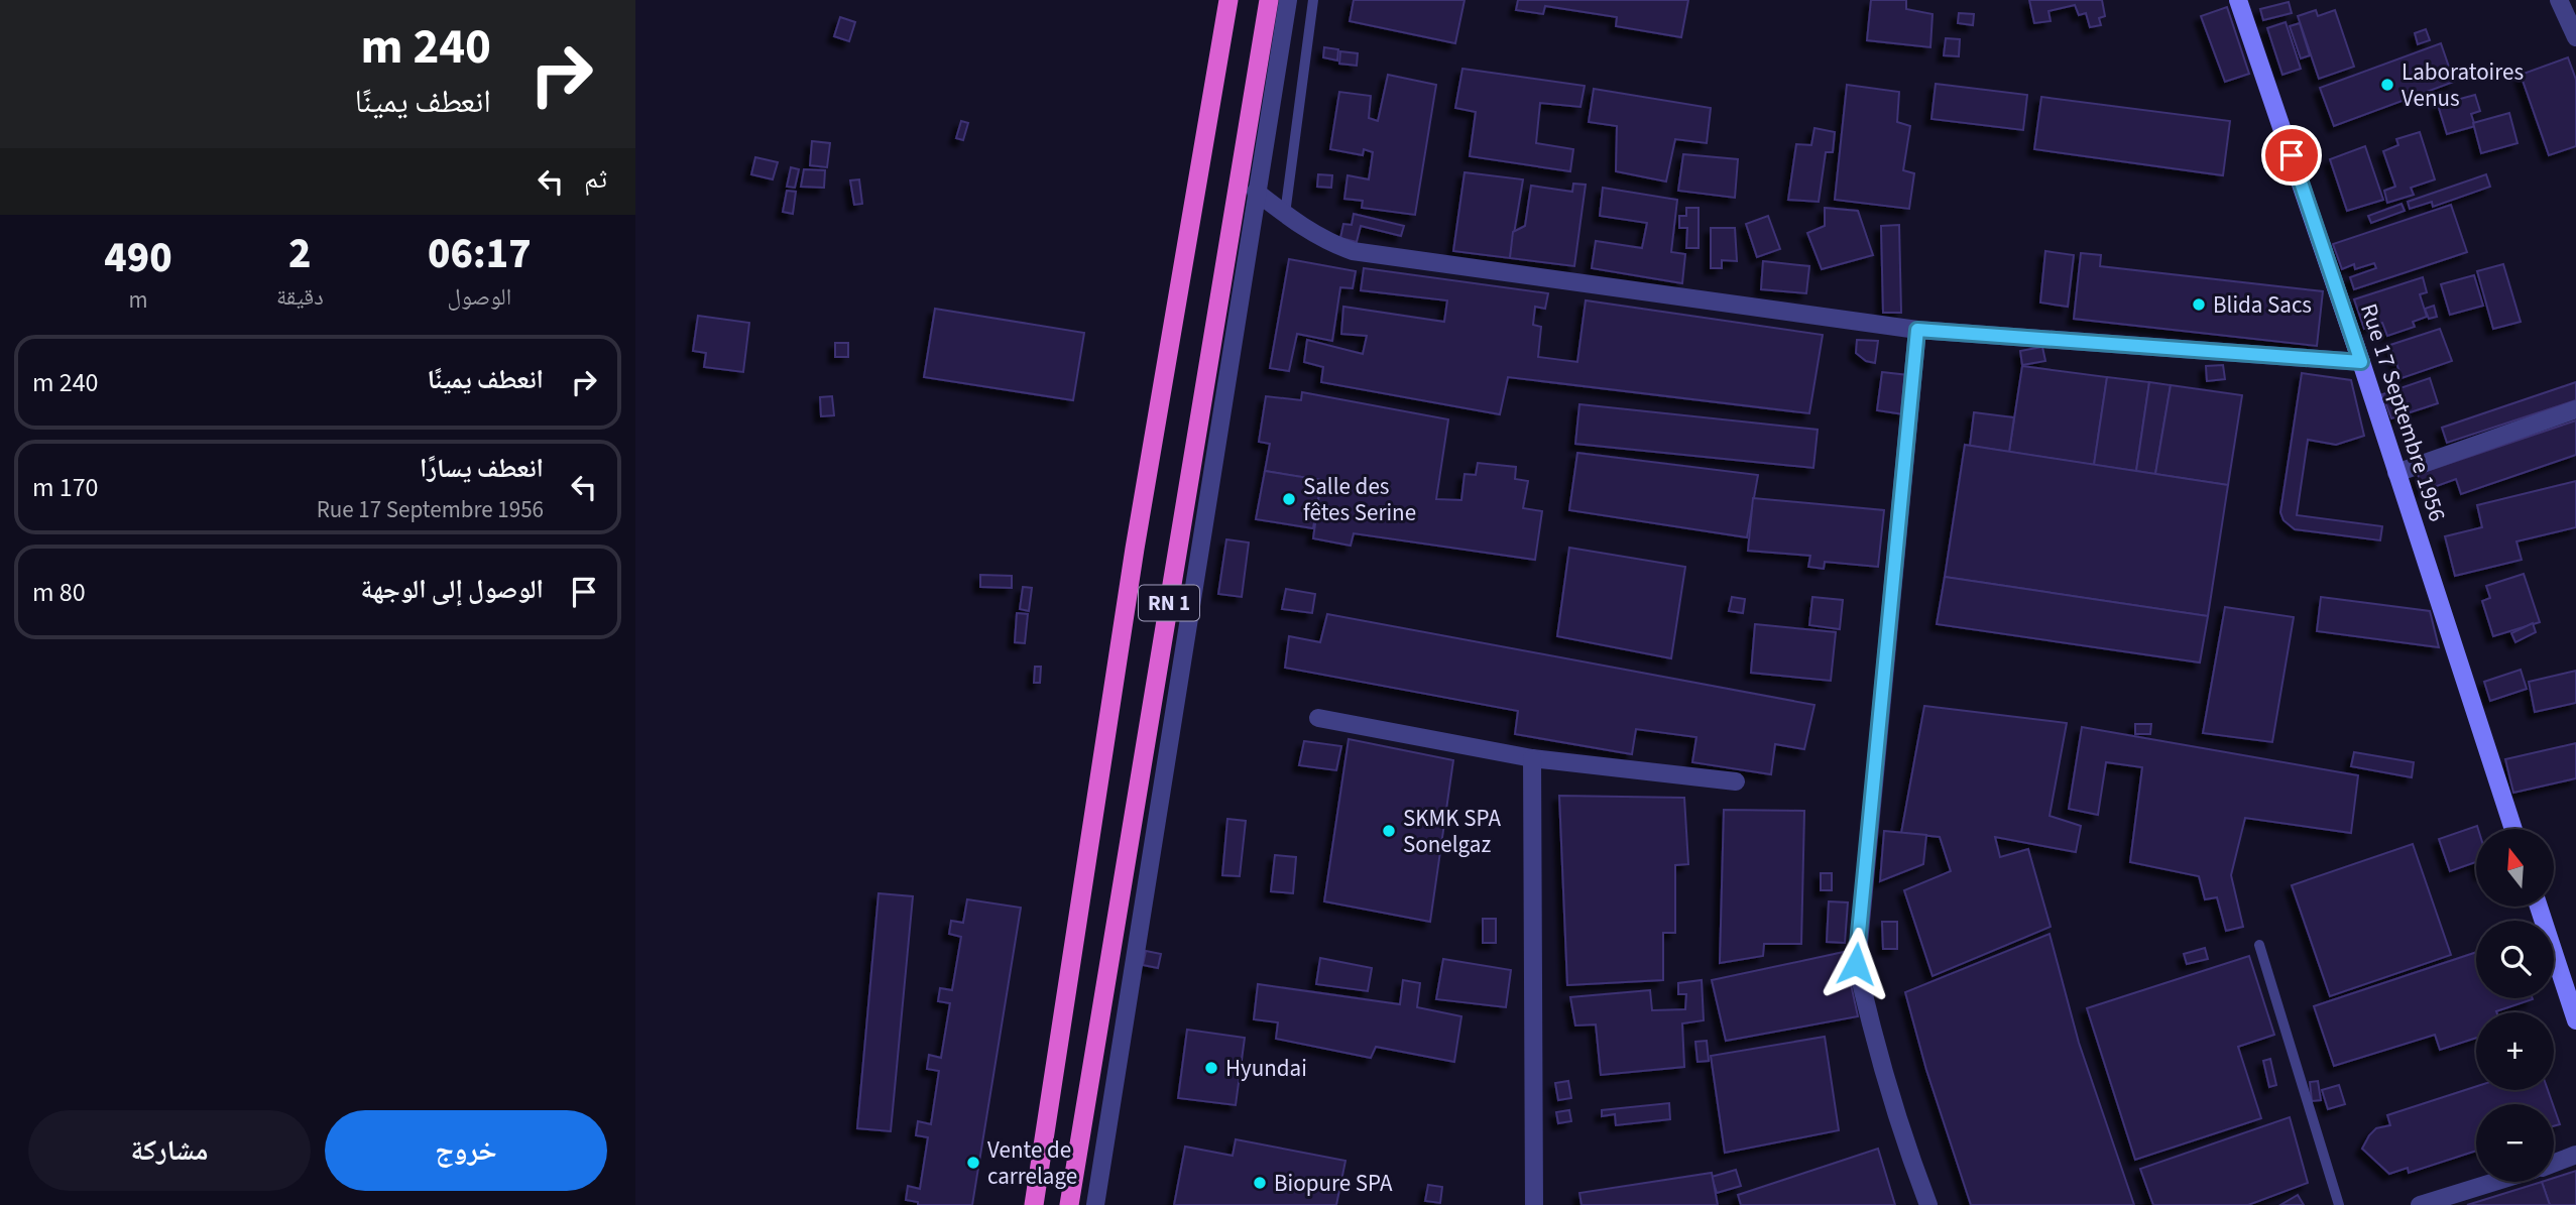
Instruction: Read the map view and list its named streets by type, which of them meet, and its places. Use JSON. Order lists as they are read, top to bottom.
{
  "streets": {
    "highway": ["RN 1"],
    "main road": ["Rue 17 Septembre 1956"]
  },
  "places": [
    "Laboratoires Venus",
    "Blida Sacs",
    "Salle des fêtes Serine",
    "SKMK SPA Sonelgaz",
    "Hyundai",
    "Vente de carrelage",
    "Biopure SPA"
  ],
  "north": "top",
  "page": {
    "turn": ["240 m", "انعطف يمينًا"],
    "then": "ثم",
    "eta": [
      "06:17",
      "الوصول",
      "2",
      "دقيقة",
      "490",
      "m"
    ],
    "list": [
      {
        "name": "انعطف يمينًا",
        "value": "240 m"
      },
      {
        "name": "انعطف يسارًا",
        "note": "Rue 17 Septembre 1956",
        "value": "170 m"
      },
      {
        "name": "الوصول إلى الوجهة",
        "value": "80 m"
      }
    ],
    "map_buttons": ["+", "−"],
    "buttons": ["خروج", "مشاركة"]
  }
}
